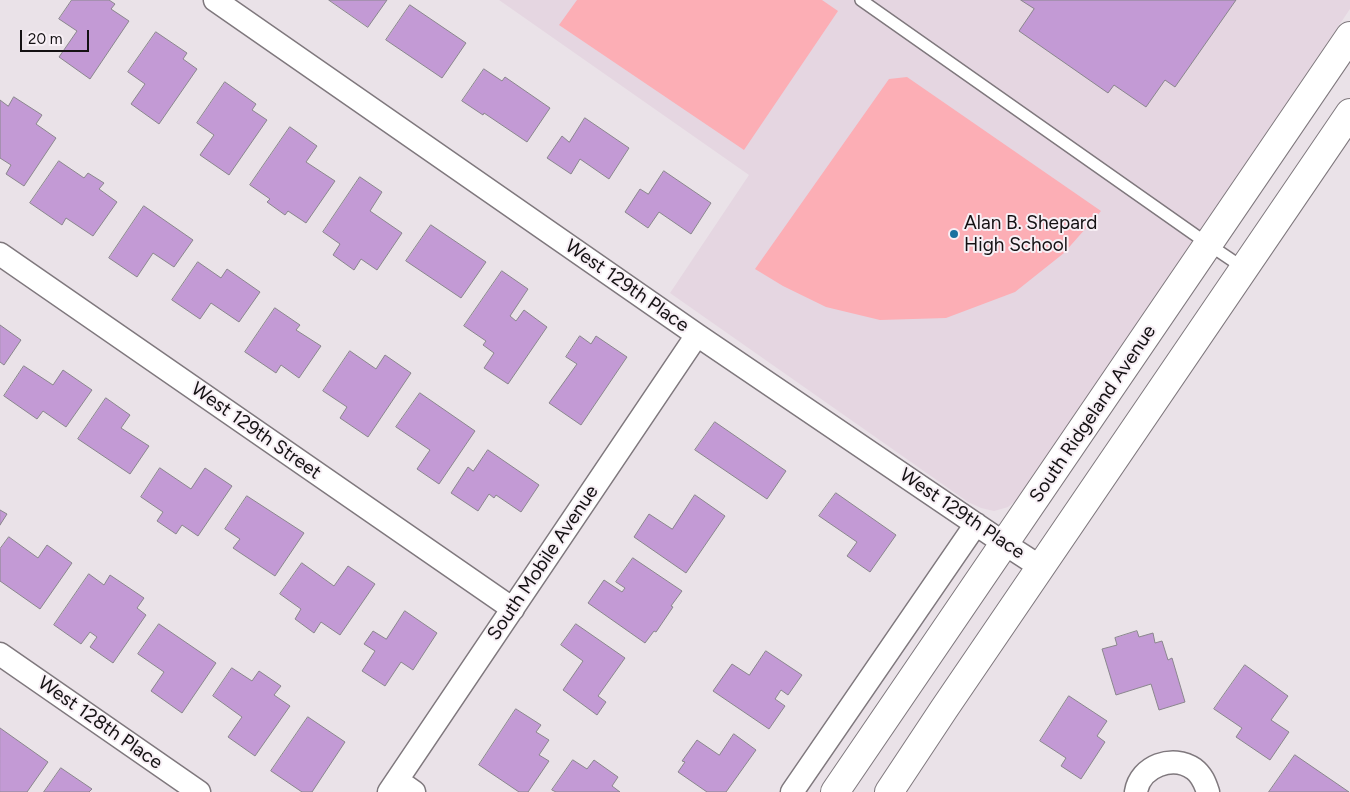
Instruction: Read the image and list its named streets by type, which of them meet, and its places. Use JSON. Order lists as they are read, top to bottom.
{
  "streets": {
    "main road": ["South Ridgeland Avenue"],
    "street": [
      "West 129th Place",
      "West 129th Street",
      "South Mobile Avenue",
      "West 128th Place"
    ]
  },
  "crossings": [
    ["West 129th Place", "South Ridgeland Avenue"],
    ["West 129th Place", "South Mobile Avenue"],
    ["West 129th Street", "South Mobile Avenue"]
  ],
  "places": ["Alan B. Shepard High School"],
  "scale_bar": "20 m"
}
